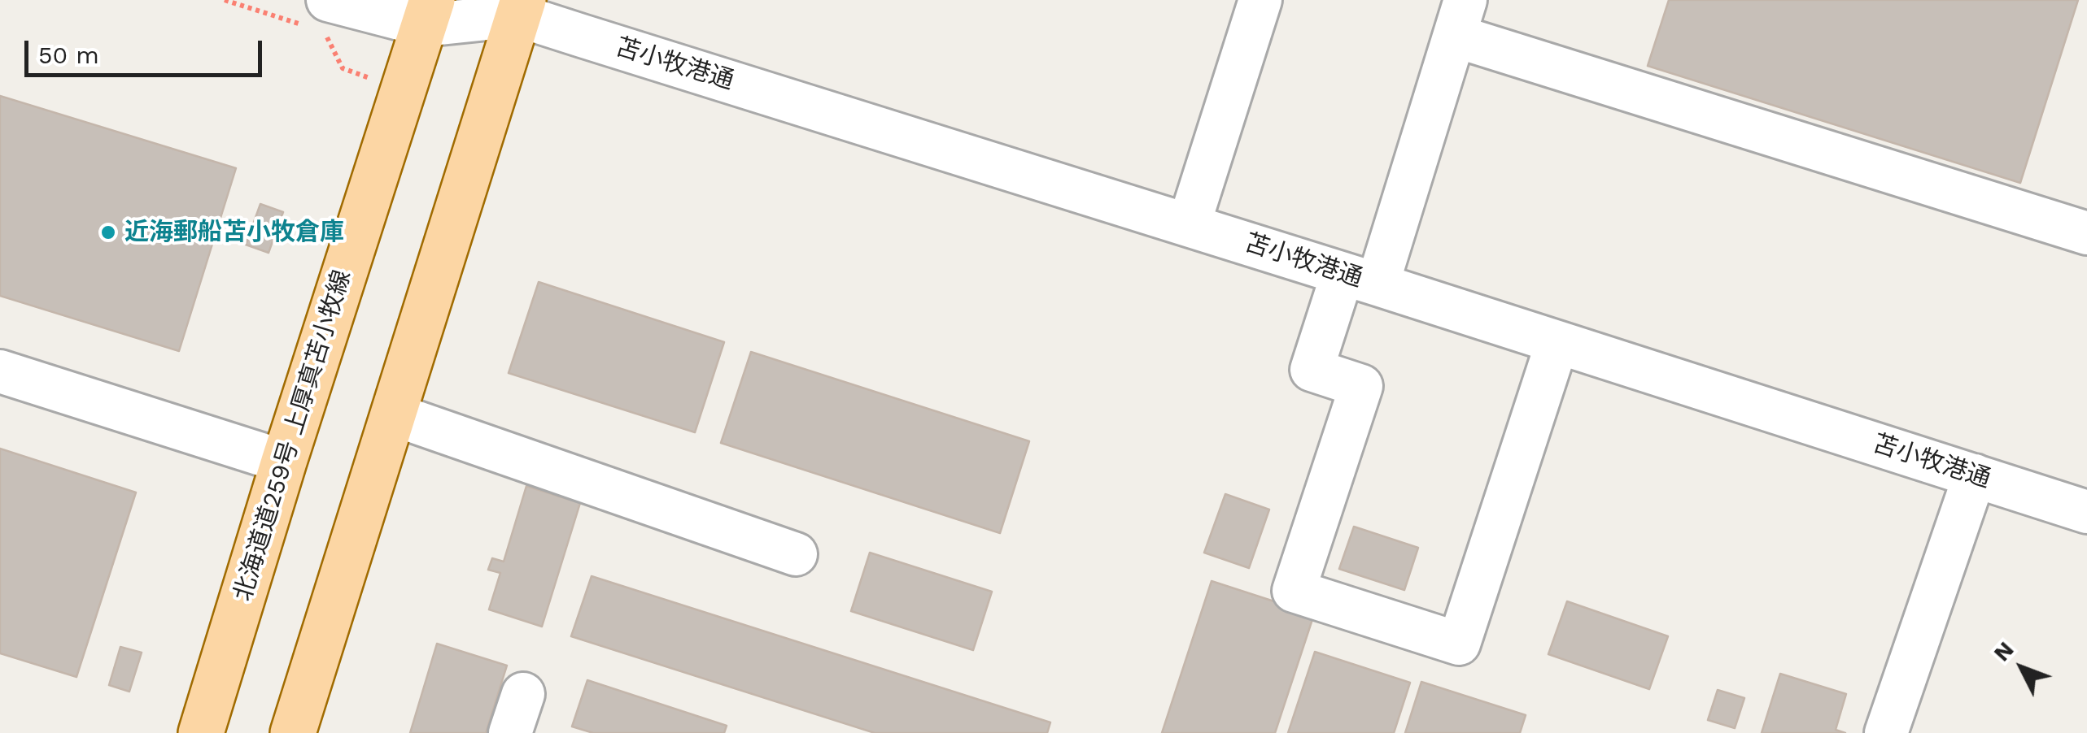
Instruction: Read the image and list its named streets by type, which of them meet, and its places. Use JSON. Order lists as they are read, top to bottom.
{
  "streets": {
    "main road": ["北海道道259号 上厚真苫小牧線"],
    "street": ["苫小牧港通"]
  },
  "crossings": [
    ["苫小牧港通", "北海道道259号 上厚真苫小牧線"]
  ],
  "places": ["近海郵船苫小牧倉庫"],
  "scale_bar": "50 m",
  "north": "top left"
}
